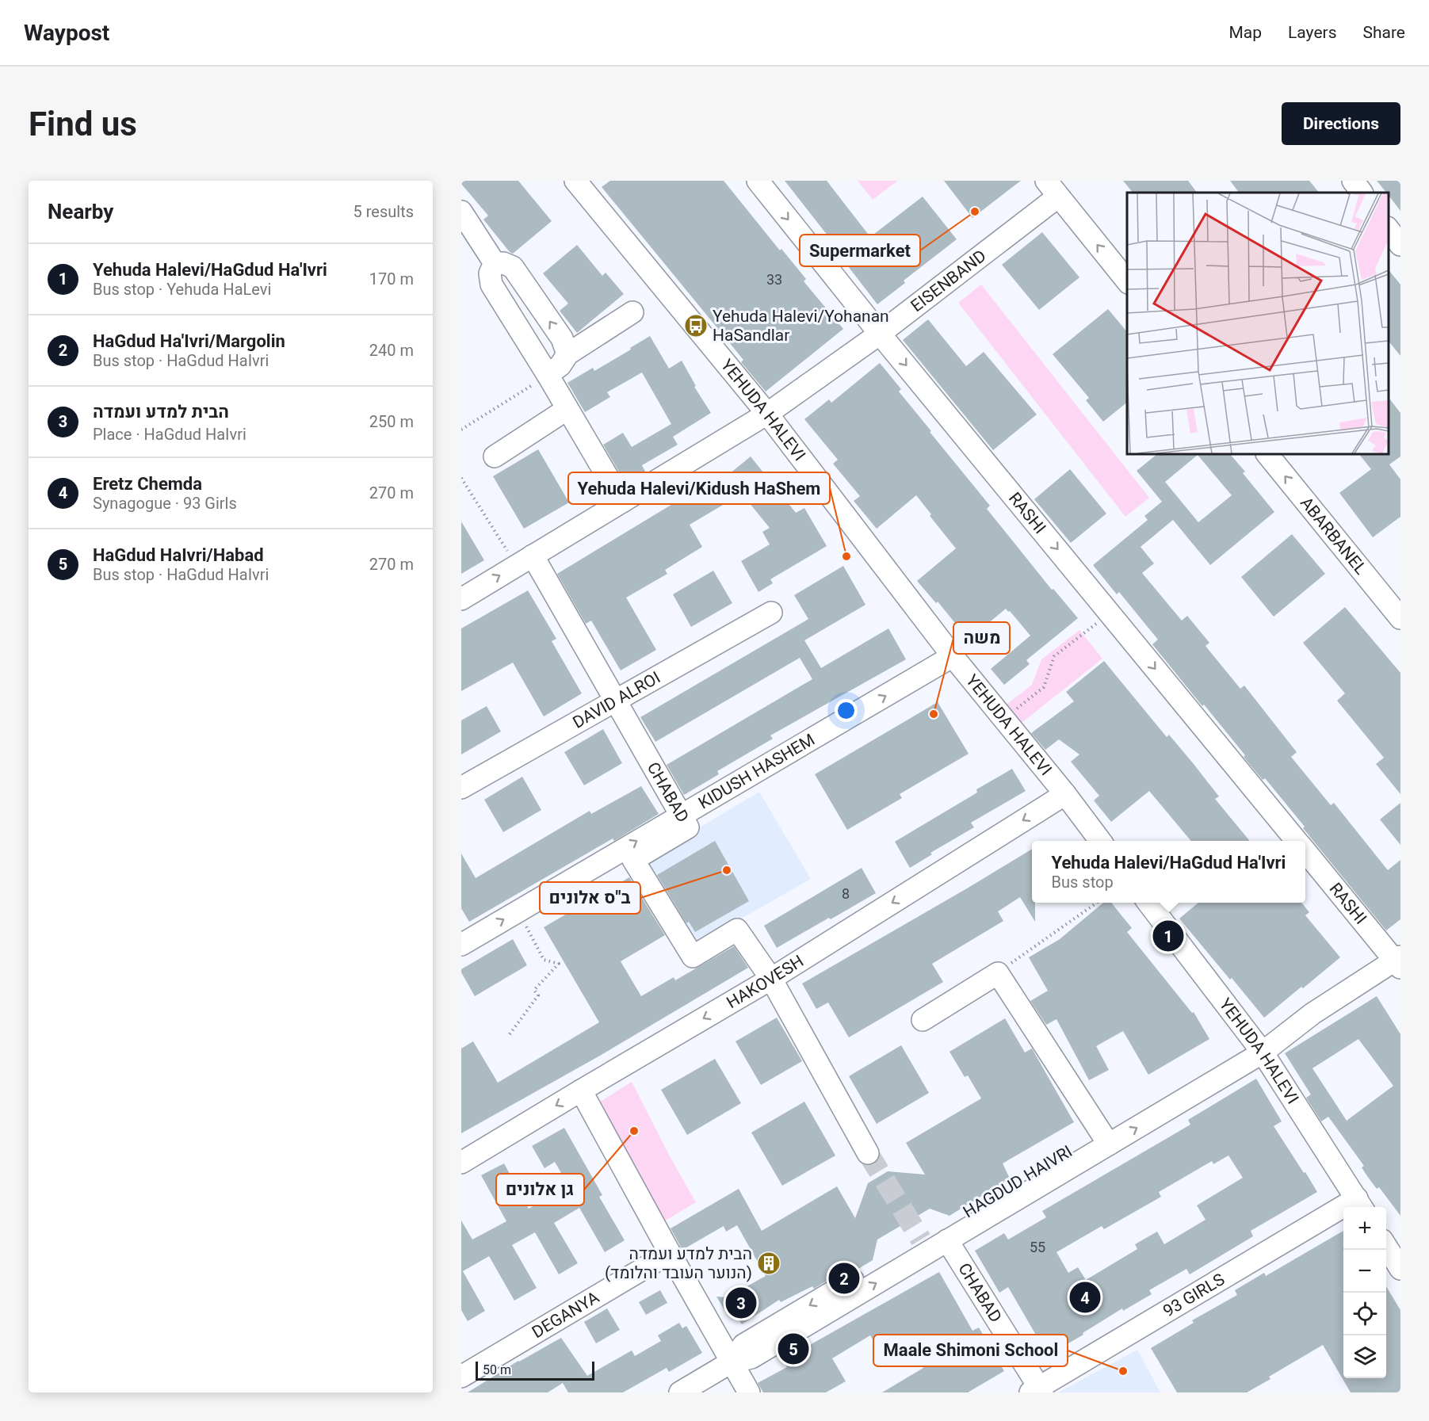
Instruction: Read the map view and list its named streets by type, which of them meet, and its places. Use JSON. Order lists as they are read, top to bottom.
{
  "streets": {
    "street": [
      "EISENBAND",
      "YEHUDA HALEVI",
      "RASHI",
      "ABARBANEL",
      "DAVID ALROI",
      "KIDUSH HASHEM",
      "CHABAD",
      "HAKOVESH",
      "HAGDUD HAIVRI",
      "93 GIRLS",
      "DEGANYA"
    ]
  },
  "crossings": [
    ["EISENBAND", "YEHUDA HALEVI"],
    ["EISENBAND", "RASHI"],
    ["EISENBAND", "CHABAD"],
    ["YEHUDA HALEVI", "KIDUSH HASHEM"],
    ["YEHUDA HALEVI", "HAKOVESH"],
    ["YEHUDA HALEVI", "HAGDUD HAIVRI"],
    ["YEHUDA HALEVI", "93 GIRLS"],
    ["RASHI", "HAGDUD HAIVRI"],
    ["DAVID ALROI", "CHABAD"],
    ["KIDUSH HASHEM", "CHABAD"],
    ["CHABAD", "HAKOVESH"],
    ["CHABAD", "HAGDUD HAIVRI"],
    ["CHABAD", "93 GIRLS"]
  ],
  "one_way": [
    "RASHI",
    "ABARBANEL",
    "KIDUSH HASHEM",
    "HAKOVESH"
  ],
  "places": {
    "other": [
      "Supermarket",
      "Yehuda Halevi/Kidush HaShem",
      "משה",
      "ב\"ס אלונים",
      "גן אלונים",
      "Maale Shimoni School"
    ],
    "bus stop": ["Yehuda Halevi/Yohanan HaSandlar"],
    "building": ["הבית למדע ועמדה (הנוער העובד והלומד)"]
  },
  "house_numbers": ["33", "8", "55"],
  "scale_bar": "50 m",
  "page": {
    "header": "Waypost",
    "nav": ["Map", "Layers", "Share"],
    "buttons": "Directions",
    "title": "Find us",
    "heading": ["Nearby", "5 results"],
    "list": [
      {
        "mark": "1",
        "name": "Yehuda Halevi/HaGdud Ha'Ivri",
        "note": "Bus stop · Yehuda HaLevi",
        "value": "170 m"
      },
      {
        "mark": "2",
        "name": "HaGdud Ha'Ivri/Margolin",
        "note": "Bus stop · HaGdud HaIvri",
        "value": "240 m"
      },
      {
        "mark": "3",
        "name": "הבית למדע ועמדה",
        "note": "Place · HaGdud HaIvri",
        "value": "250 m"
      },
      {
        "mark": "4",
        "name": "Eretz Chemda",
        "note": "Synagogue · 93 Girls",
        "value": "270 m"
      },
      {
        "mark": "5",
        "name": "HaGdud HaIvri/Habad",
        "note": "Bus stop · HaGdud HaIvri",
        "value": "270 m"
      }
    ],
    "popup": ["Yehuda Halevi/HaGdud Ha'Ivri", "Bus stop"],
    "pins": [
      "1",
      "2",
      "4",
      "3",
      "5"
    ],
    "map_buttons": ["+", "−"],
    "scale": "50 m"
  }
}
